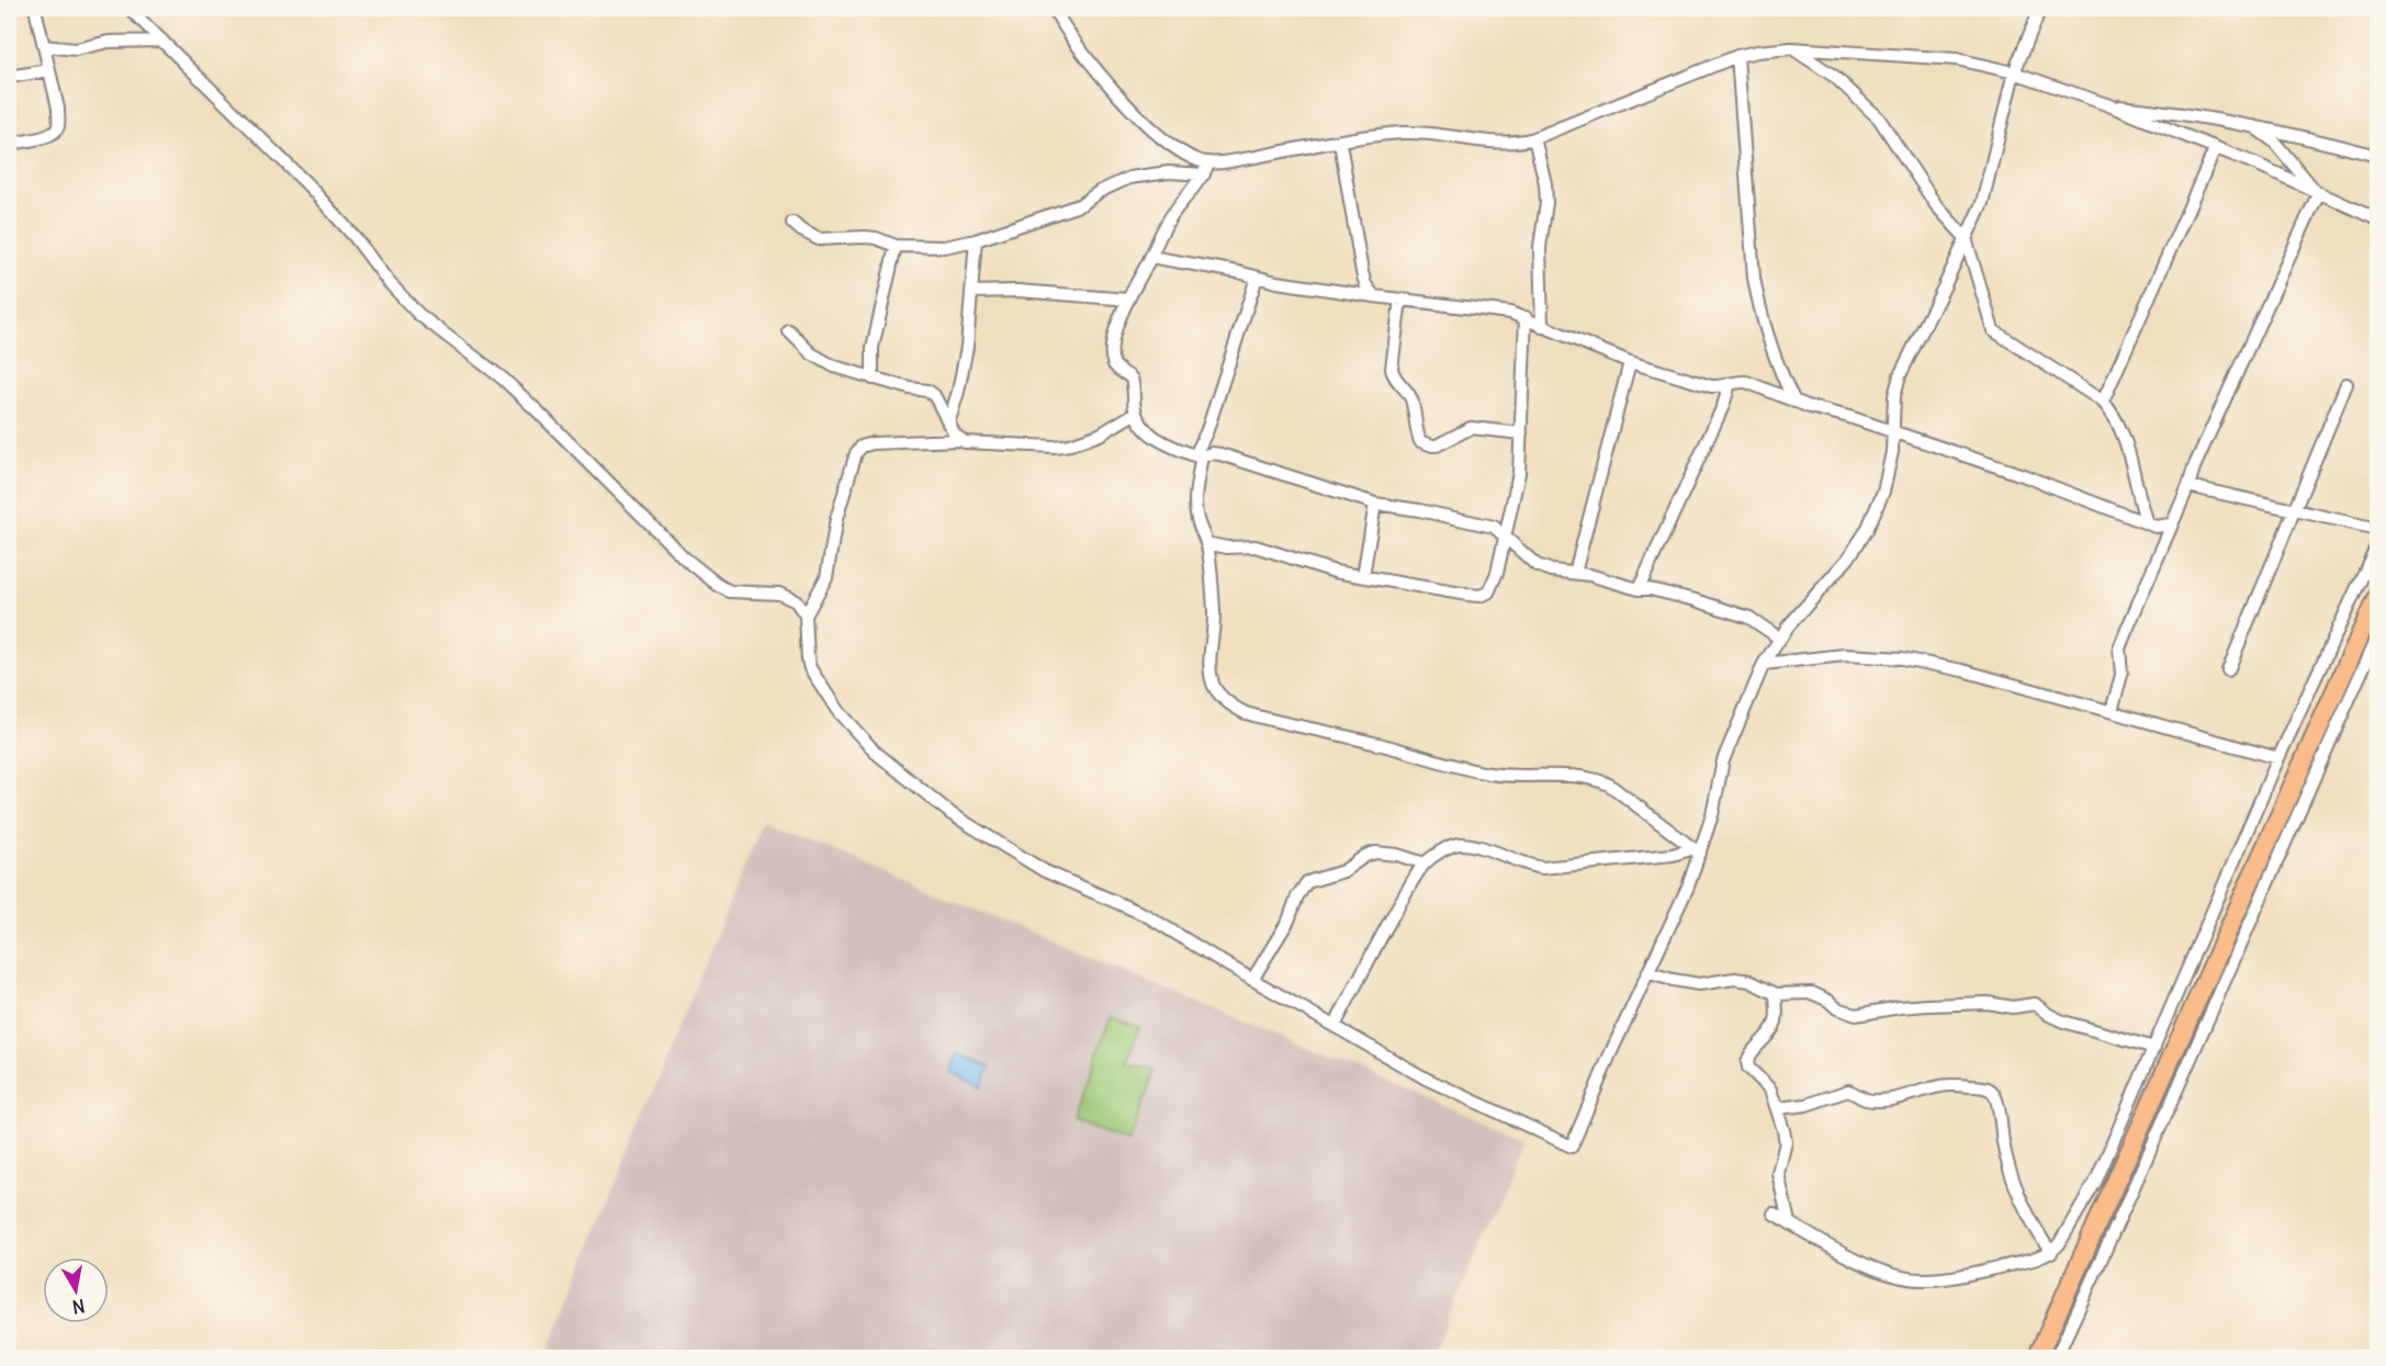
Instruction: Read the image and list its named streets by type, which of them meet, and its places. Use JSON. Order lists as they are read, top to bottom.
{
  "north": "bottom"
}
